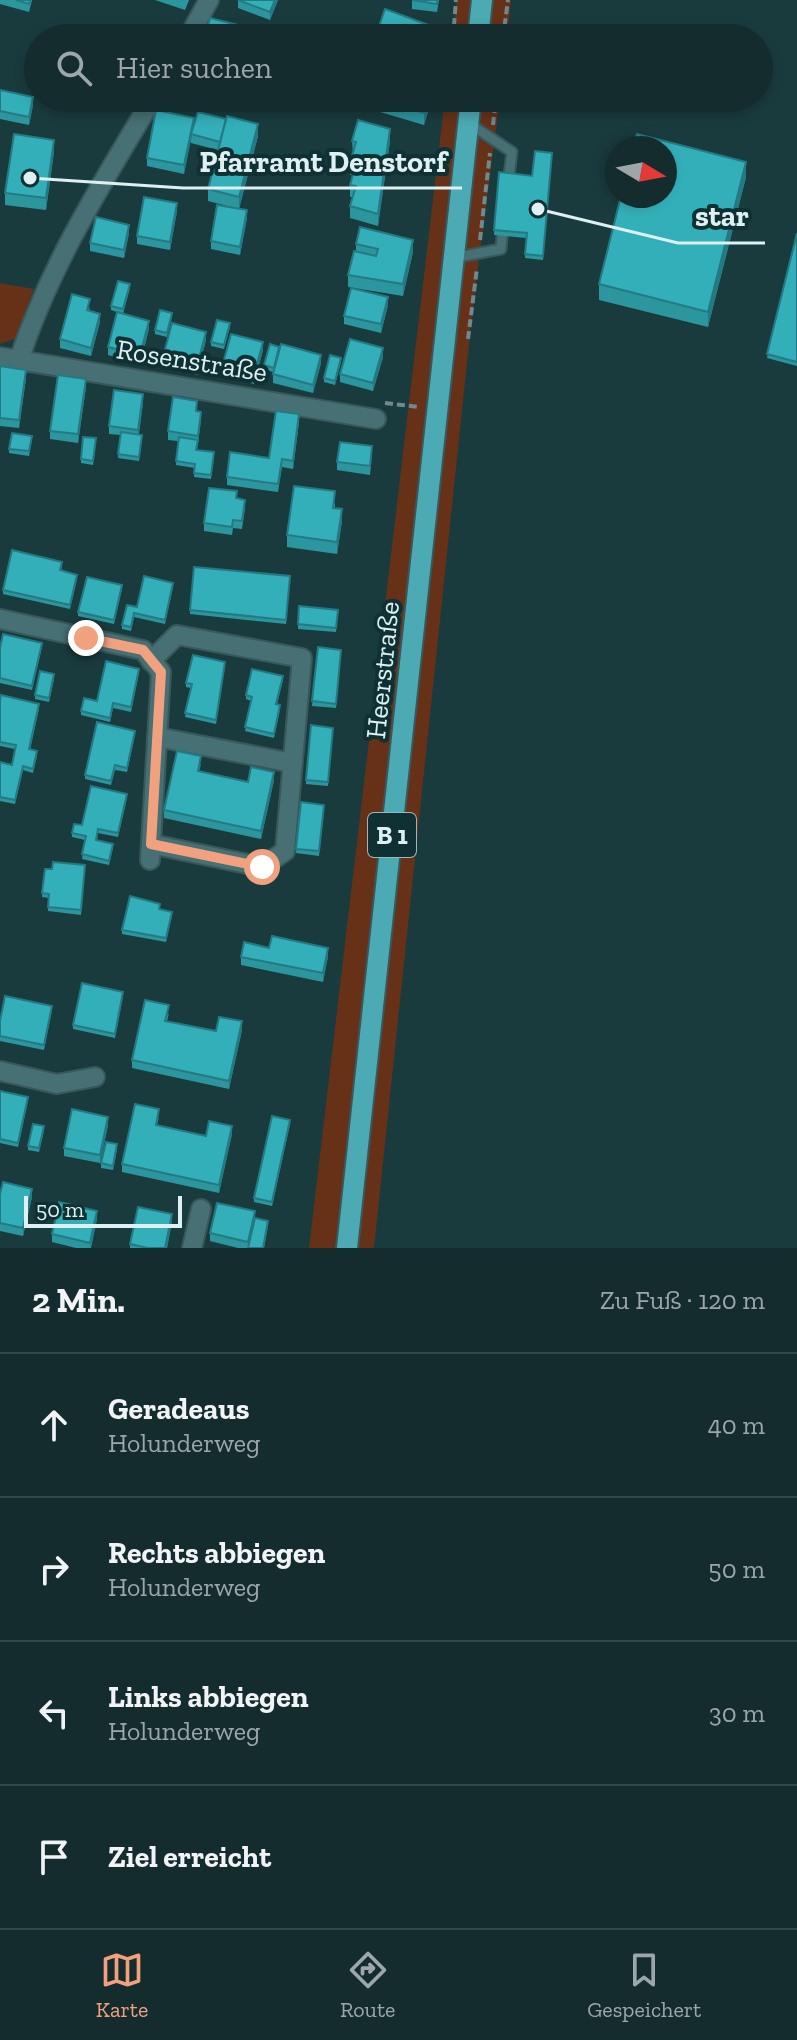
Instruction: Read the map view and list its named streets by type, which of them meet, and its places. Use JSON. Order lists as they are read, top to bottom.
{
  "streets": {
    "main road": ["Heerstraße", "B 1"],
    "street": ["Rosenstraße"]
  },
  "places": ["Pfarramt Denstorf", "star"],
  "scale_bar": "50 m",
  "north": "right",
  "page": {
    "search": "Hier suchen",
    "scale": "50 m",
    "heading": ["2 Min.", "Zu Fuß · 120 m"],
    "list": [
      ["Geradeaus", "Holunderweg", "40 m"],
      ["Rechts abbiegen", "Holunderweg", "50 m"],
      ["Links abbiegen", "Holunderweg", "30 m"],
      "Ziel erreicht"
    ],
    "nav": ["Karte", "Route", "Gespeichert"]
  }
}
